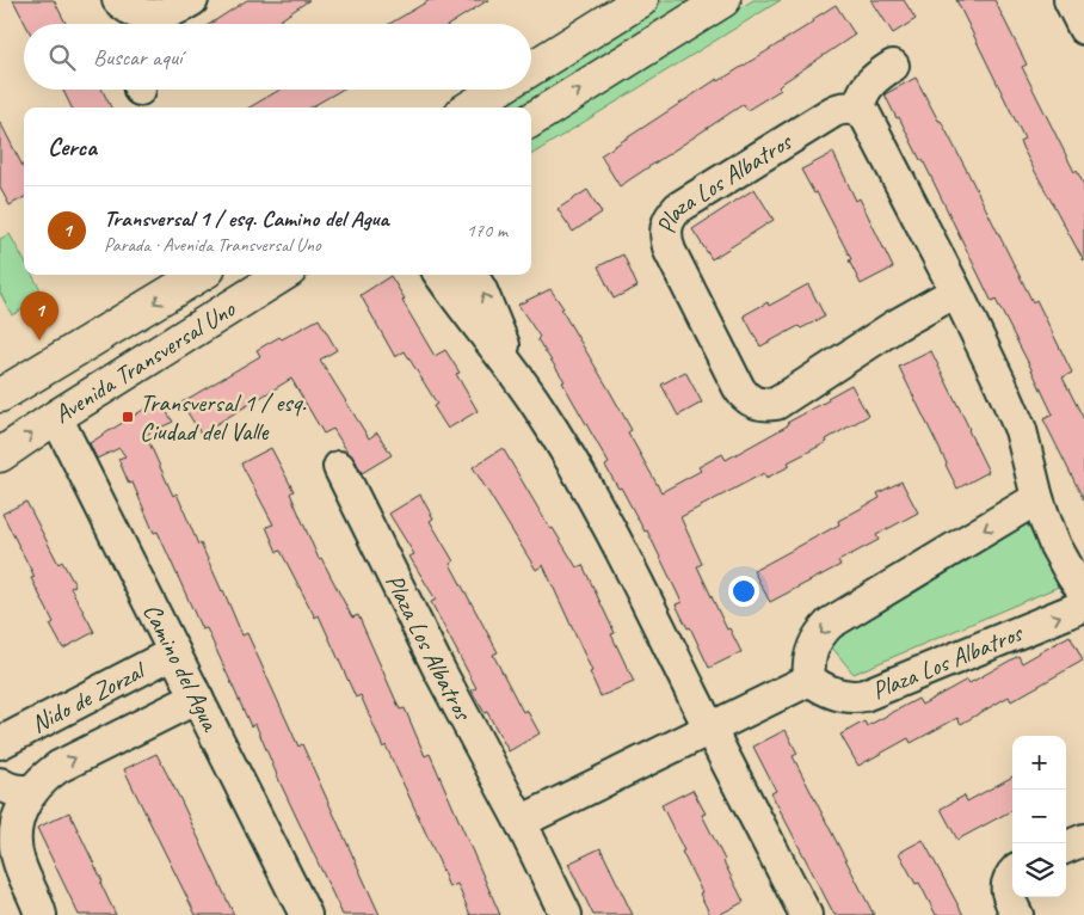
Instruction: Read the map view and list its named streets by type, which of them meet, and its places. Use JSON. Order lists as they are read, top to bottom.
{
  "streets": {
    "street": [
      "Plaza Los Albatros",
      "Avenida Transversal Uno",
      "Camino del Agua",
      "Nido de Zorzal"
    ]
  },
  "crossings": [
    ["Avenida Transversal Uno", "Camino del Agua"],
    ["Camino del Agua", "Nido de Zorzal"]
  ],
  "places": {
    "transit": ["Transversal 1 / esq. Ciudad del Valle"]
  },
  "page": {
    "search": "Buscar aquí",
    "heading": "Cerca",
    "list": [
      {
        "mark": "1",
        "name": "Transversal 1 / esq. Camino del Agua",
        "note": "Parada · Avenida Transversal Uno",
        "value": "170 m"
      }
    ],
    "pins": "1",
    "map_buttons": ["+", "−"]
  }
}
